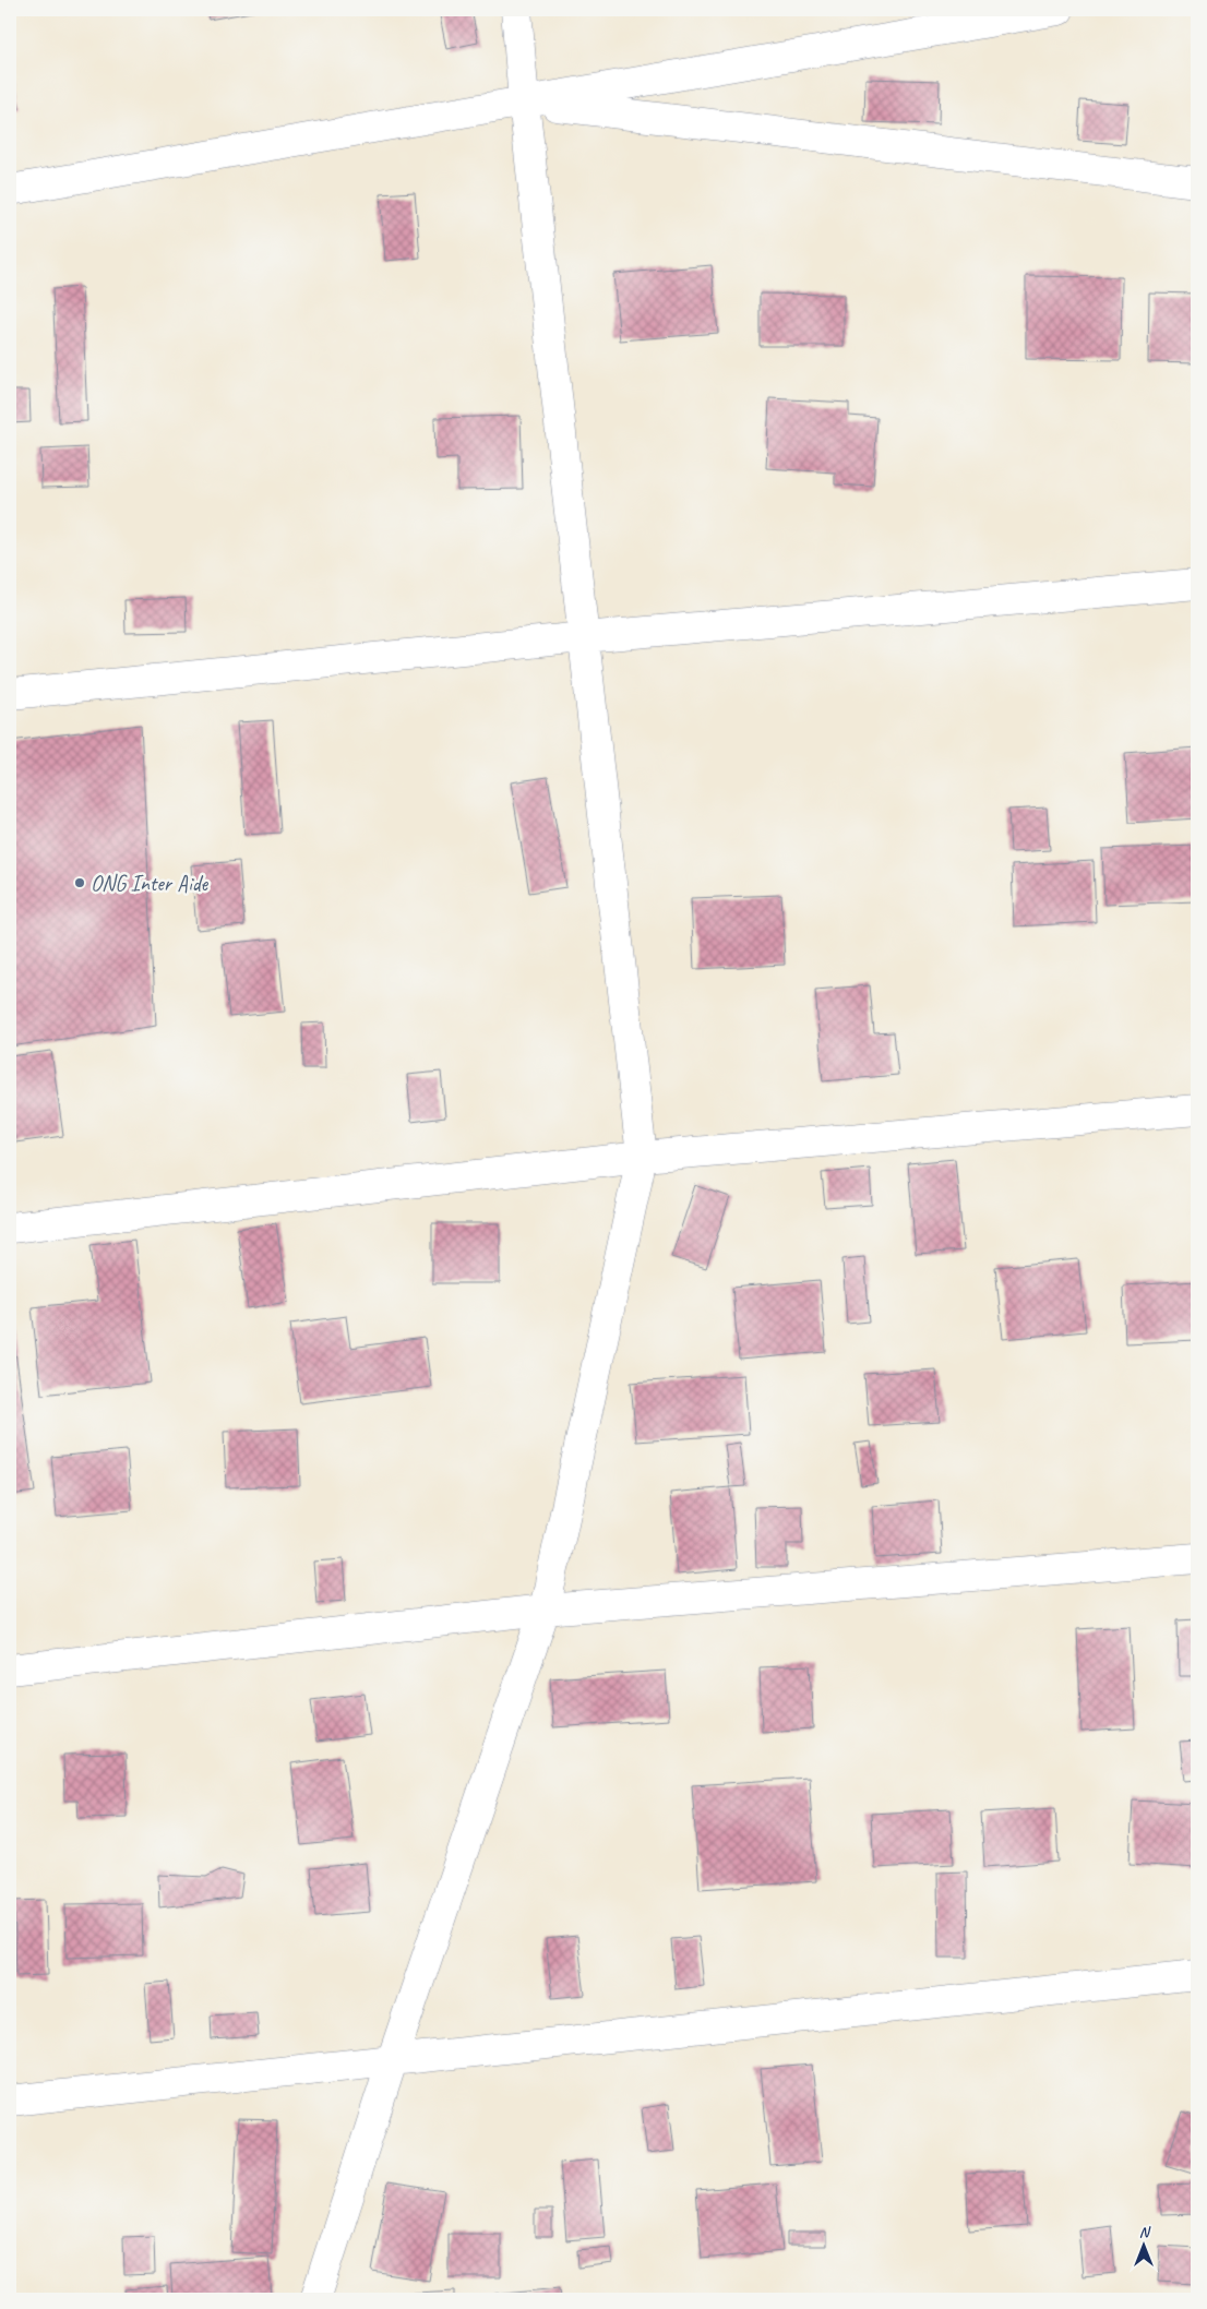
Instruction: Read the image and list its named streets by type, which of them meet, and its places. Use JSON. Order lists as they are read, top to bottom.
{
  "places": ["ONG Inter Aide"],
  "north": "top"
}
